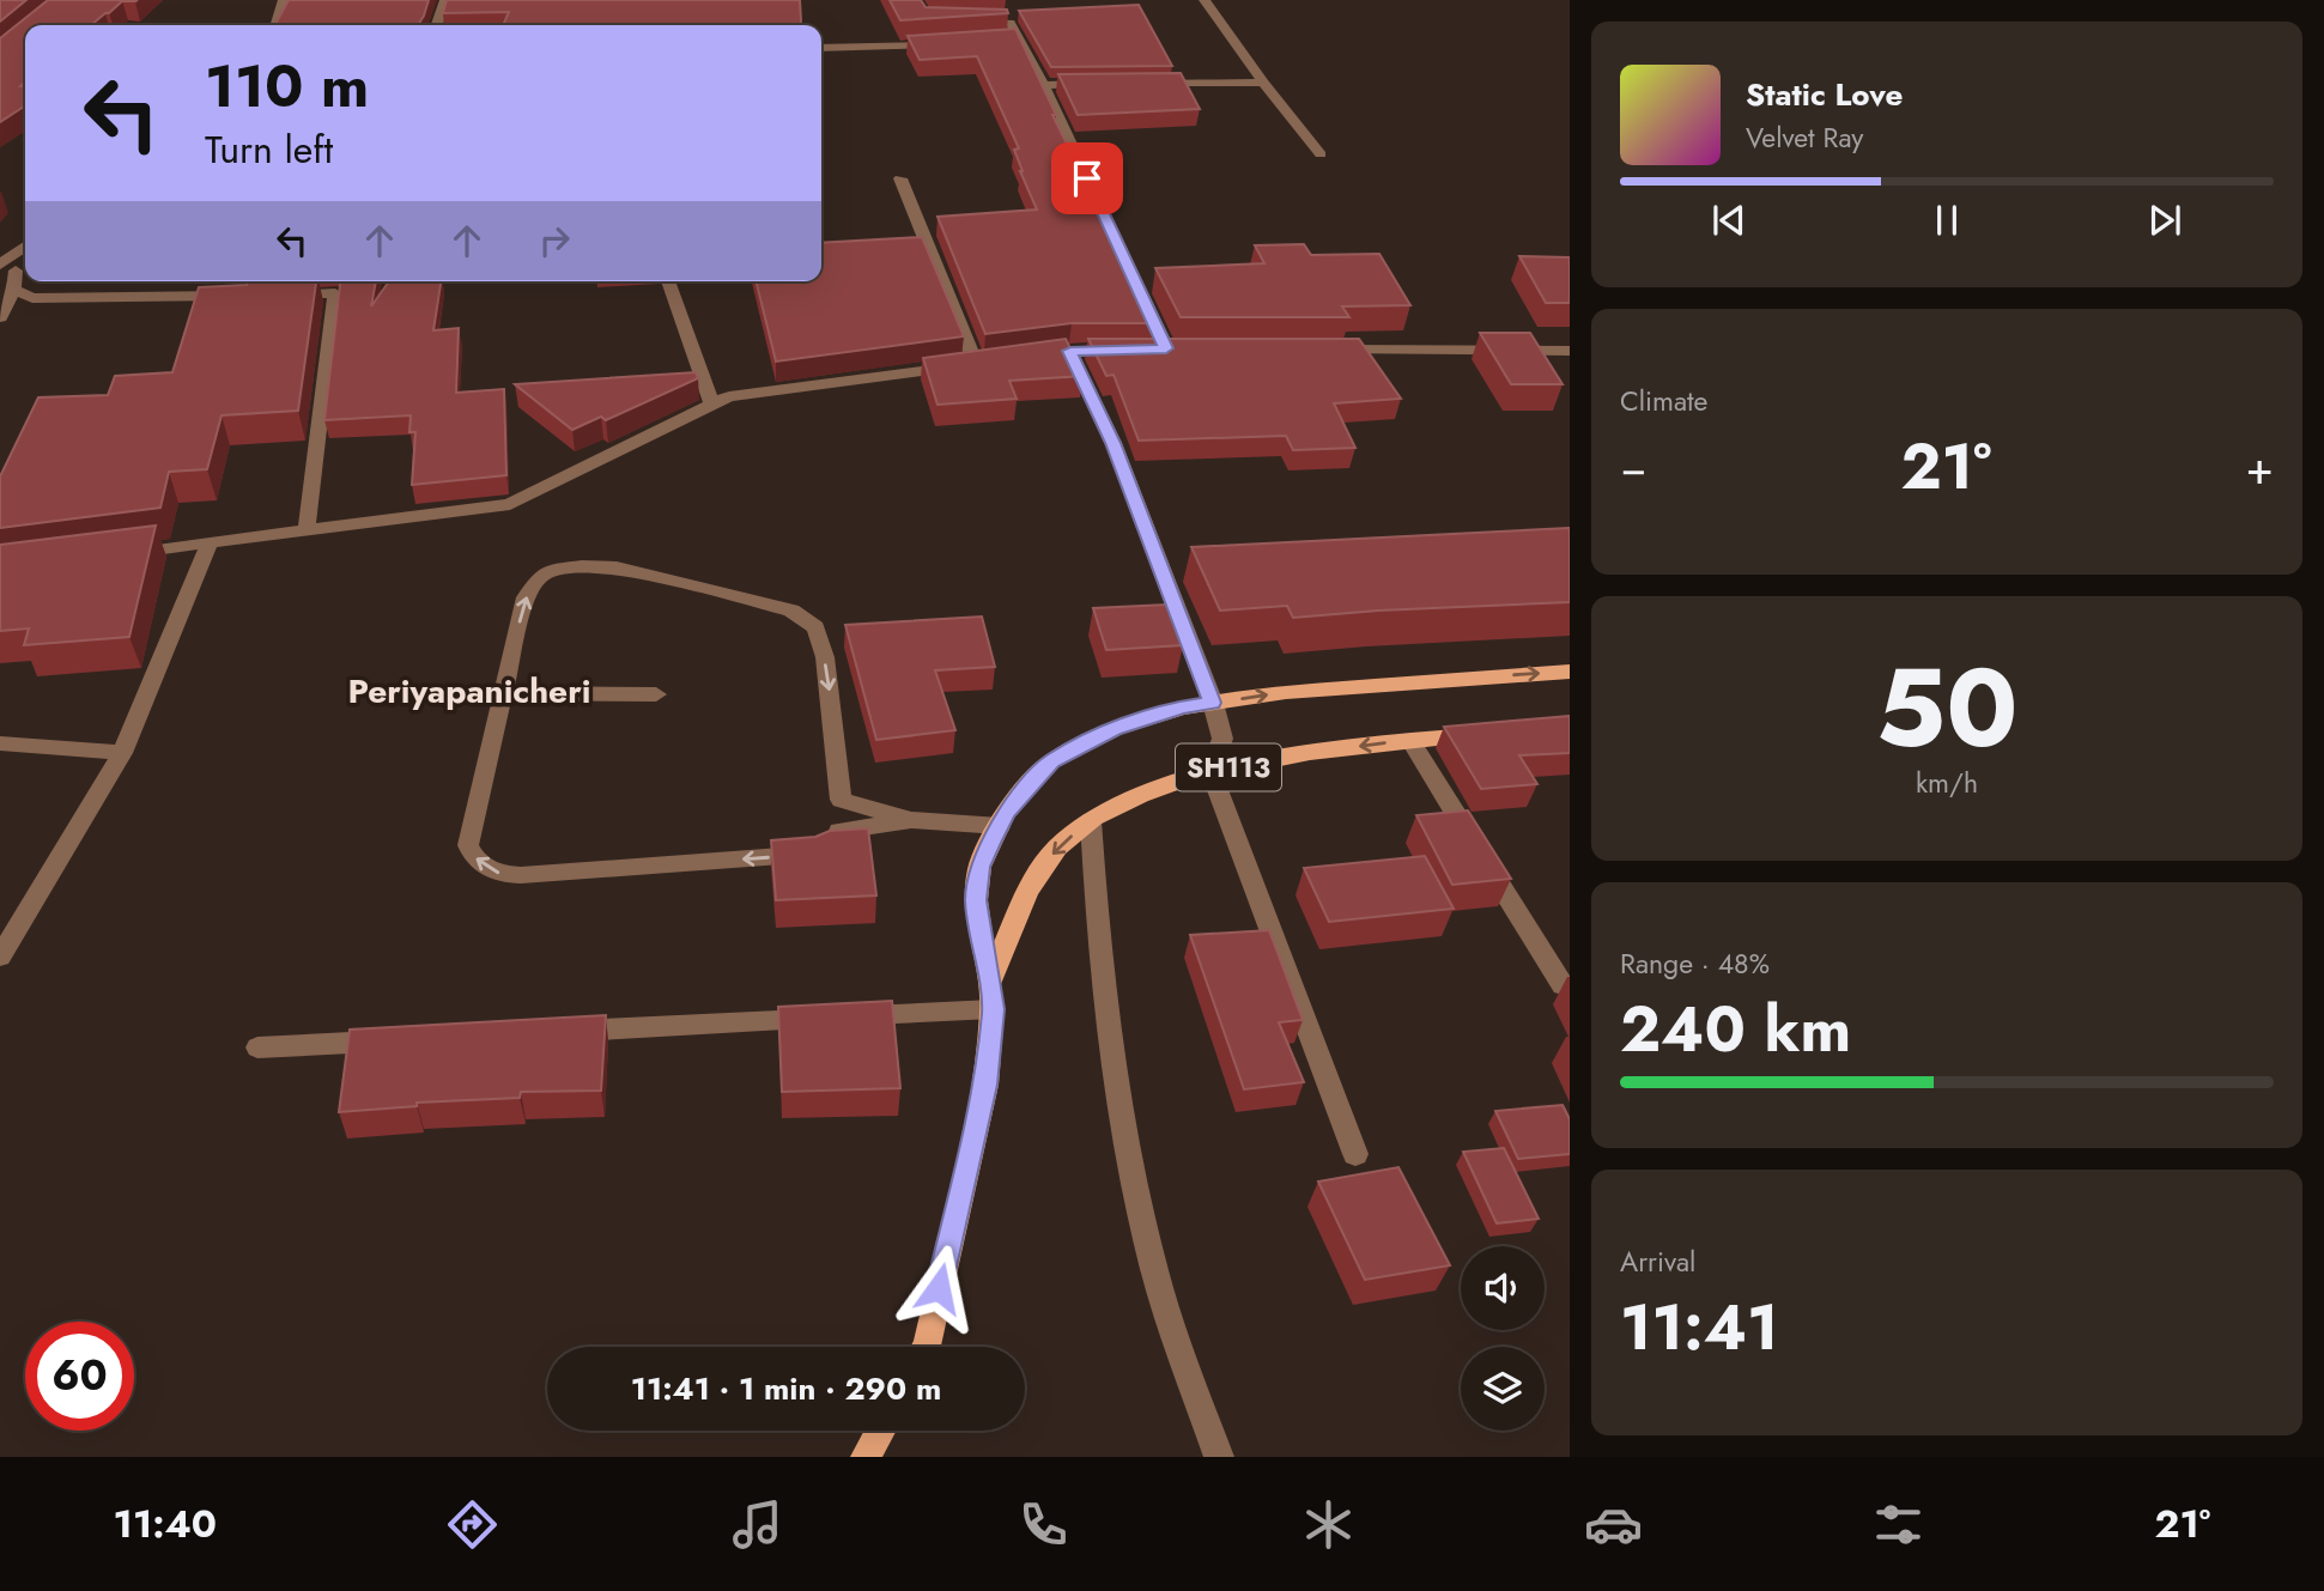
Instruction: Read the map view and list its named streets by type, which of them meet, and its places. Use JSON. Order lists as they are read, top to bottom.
{
  "streets": {
    "main road": ["SH113"]
  },
  "districts": ["Periyapanicheri"],
  "page": {
    "turn": ["110 m", "Turn left"],
    "song": ["Static Love", "Velvet Ray"],
    "tile": [
      "Climate",
      ["50", "km/h"],
      ["Range · 48%", "240 km"],
      ["Arrival", "11:41"]
    ],
    "heat": ["−", "21°", "+"],
    "limit": "60",
    "trip": "11:41 · 1 min · 290 m",
    "tabs": ["11:40", "21°"]
  }
}
